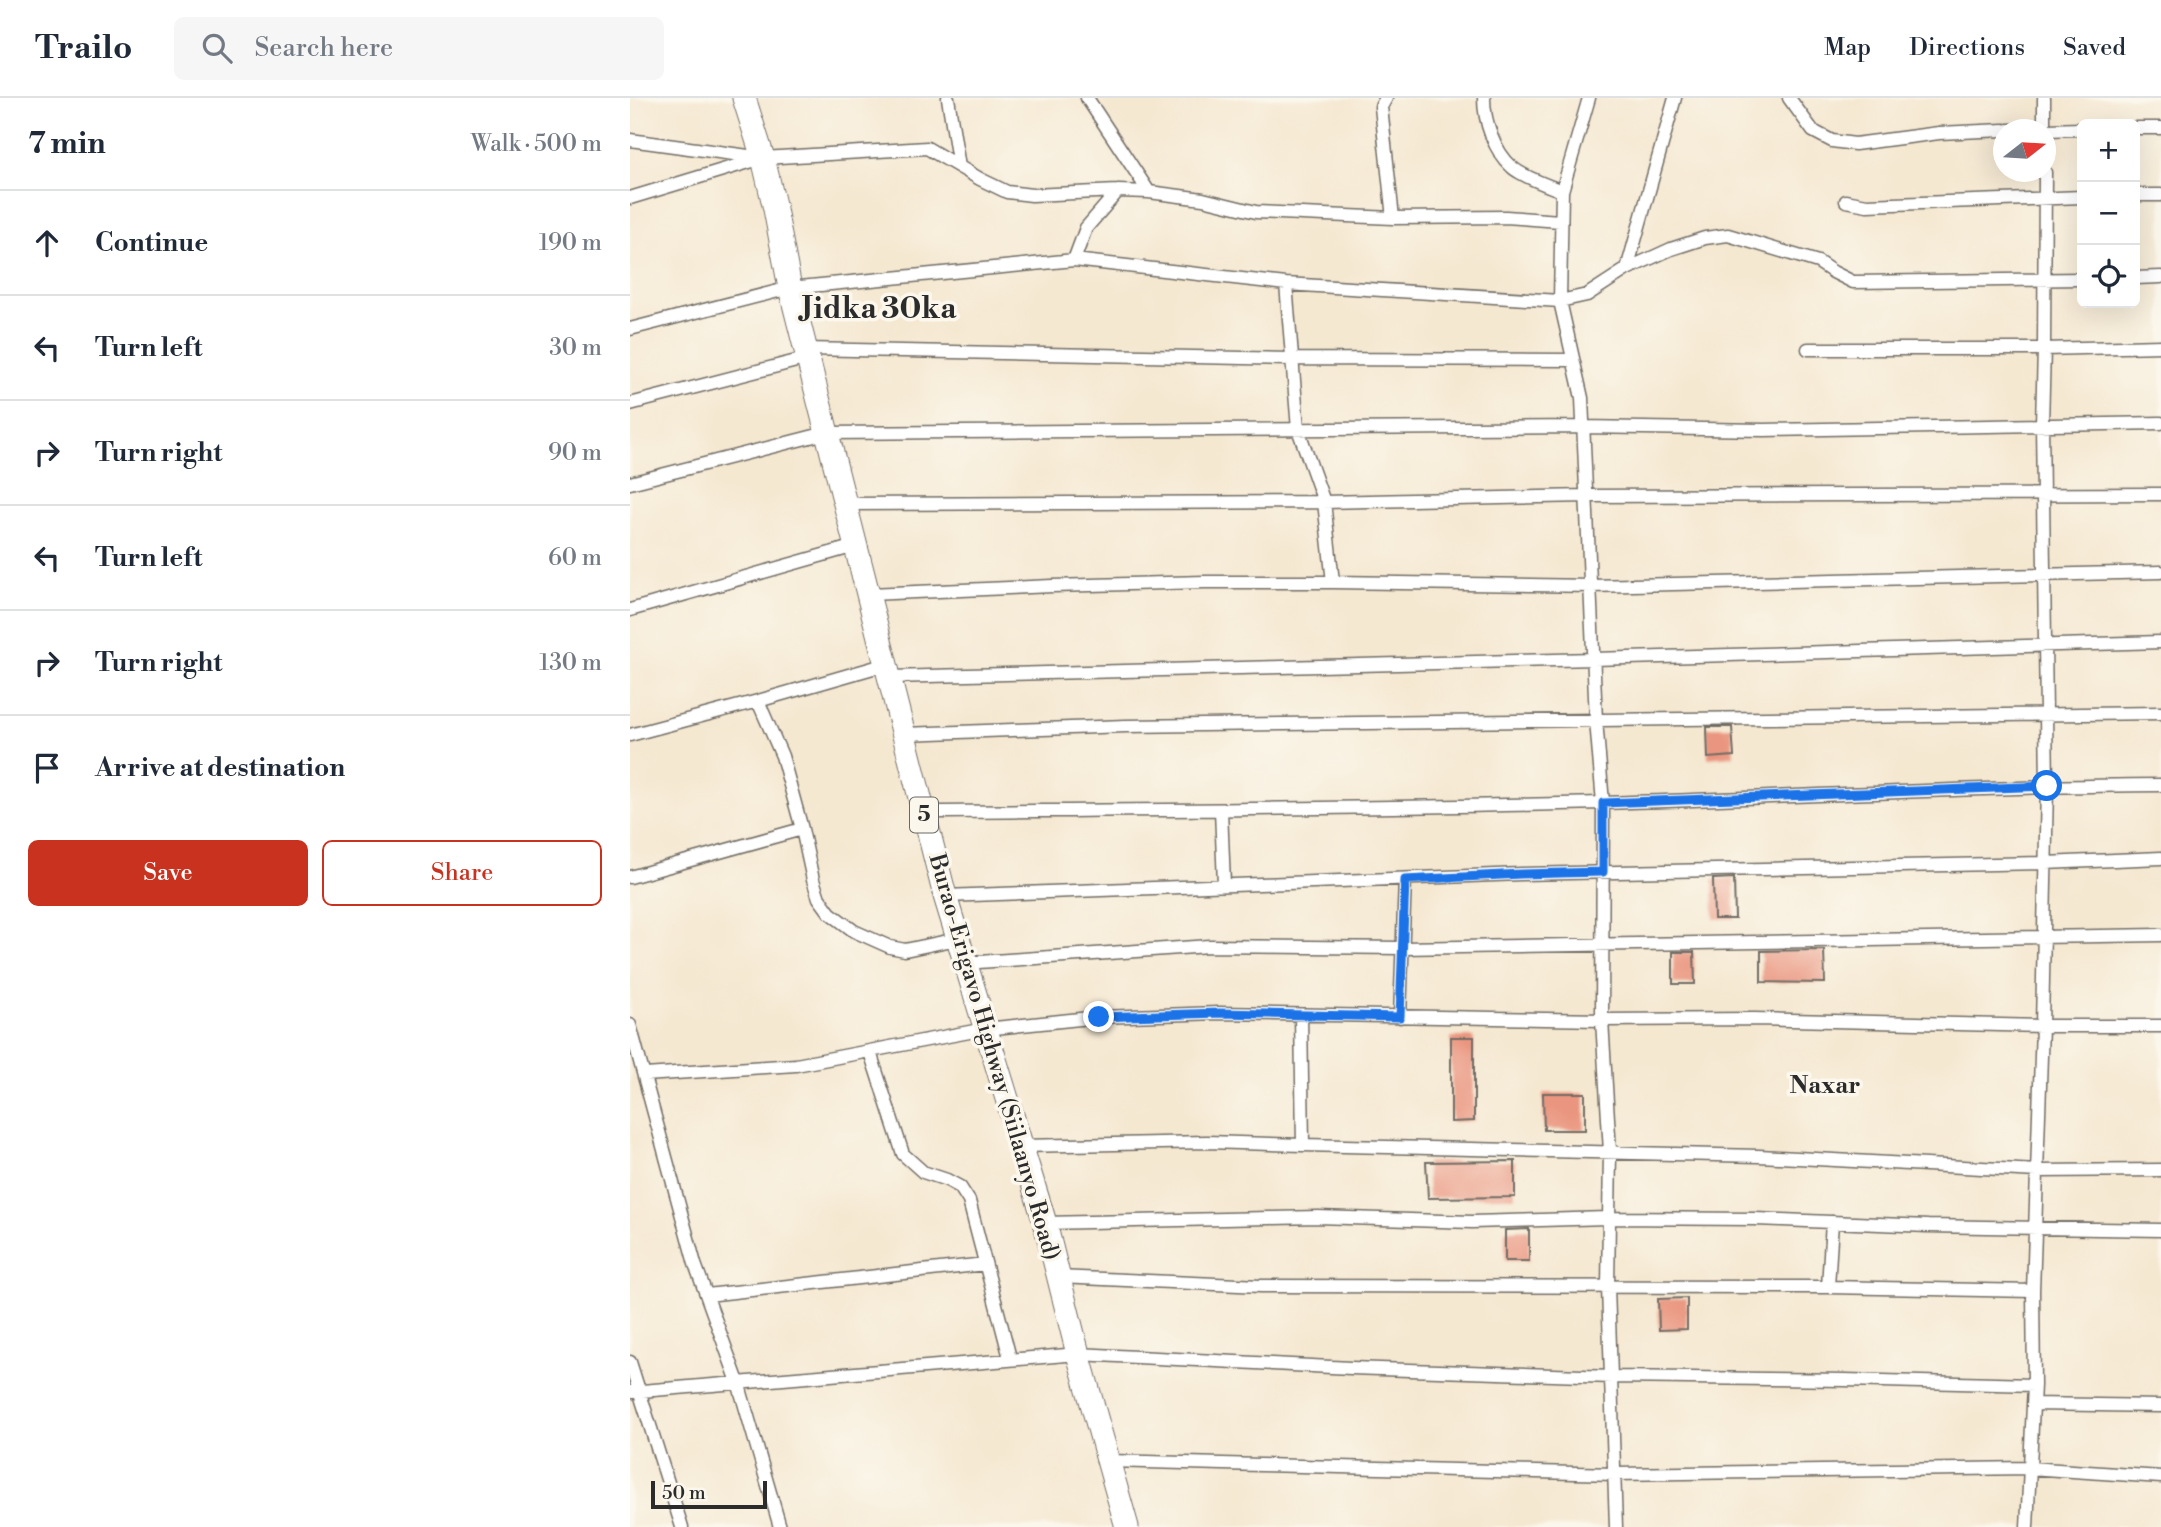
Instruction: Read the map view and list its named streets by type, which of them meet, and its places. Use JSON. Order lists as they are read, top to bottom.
{
  "streets": {
    "highway": ["5", "Burao-Erigavo Highway (Siilaanyo Road)"]
  },
  "districts": ["Jidka 30ka", "Naxar"],
  "scale_bar": "50 m",
  "north": "right",
  "page": {
    "header": "Trailo",
    "search": "Search here",
    "nav": ["Map", "Directions", "Saved"],
    "heading": ["7 min", "Walk · 500 m"],
    "map_buttons": ["+", "−"],
    "list": [
      ["Continue", "190 m"],
      ["Turn left", "30 m"],
      ["Turn right", "90 m"],
      ["Turn left", "60 m"],
      ["Turn right", "130 m"],
      "Arrive at destination"
    ],
    "buttons": ["Save", "Share"],
    "scale": "50 m"
  }
}
